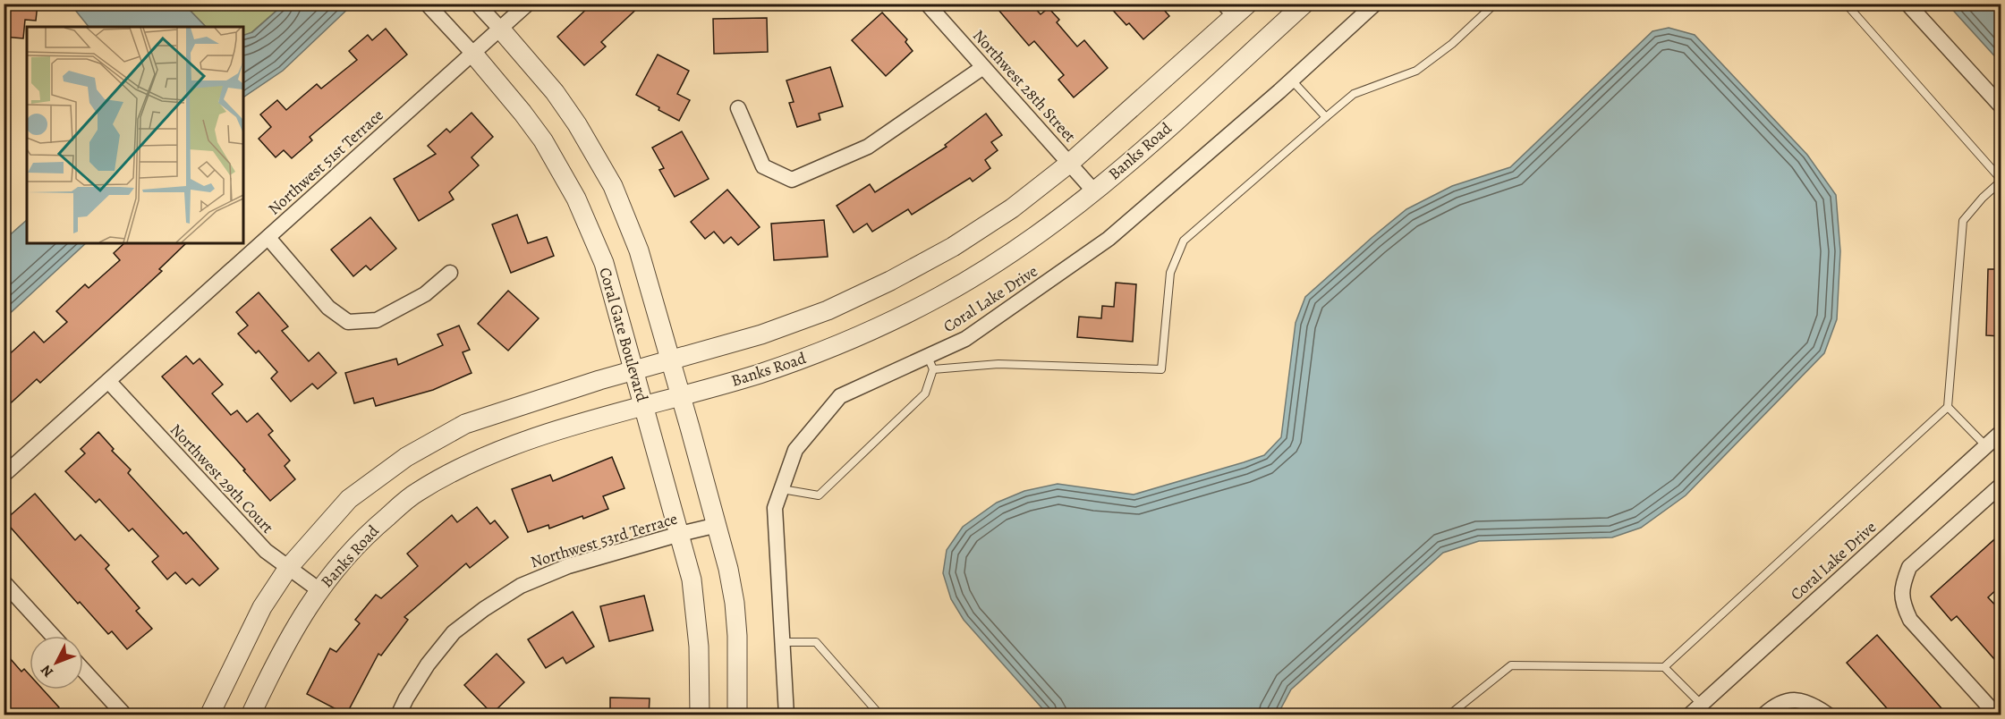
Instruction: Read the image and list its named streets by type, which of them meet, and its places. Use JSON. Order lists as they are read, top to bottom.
{
  "streets": {
    "street": [
      "Northwest 28th Street",
      "Banks Road",
      "Northwest 51st Terrace",
      "Coral Lake Drive",
      "Coral Gate Boulevard",
      "Northwest 29th Court",
      "Northwest 53rd Terrace"
    ]
  },
  "crossings": [
    ["Northwest 28th Street", "Banks Road"],
    ["Banks Road", "Coral Gate Boulevard"],
    ["Banks Road", "Northwest 29th Court"],
    ["Northwest 51st Terrace", "Coral Gate Boulevard"],
    ["Northwest 51st Terrace", "Northwest 29th Court"],
    ["Coral Gate Boulevard", "Northwest 53rd Terrace"]
  ],
  "north": "bottom left"
}
